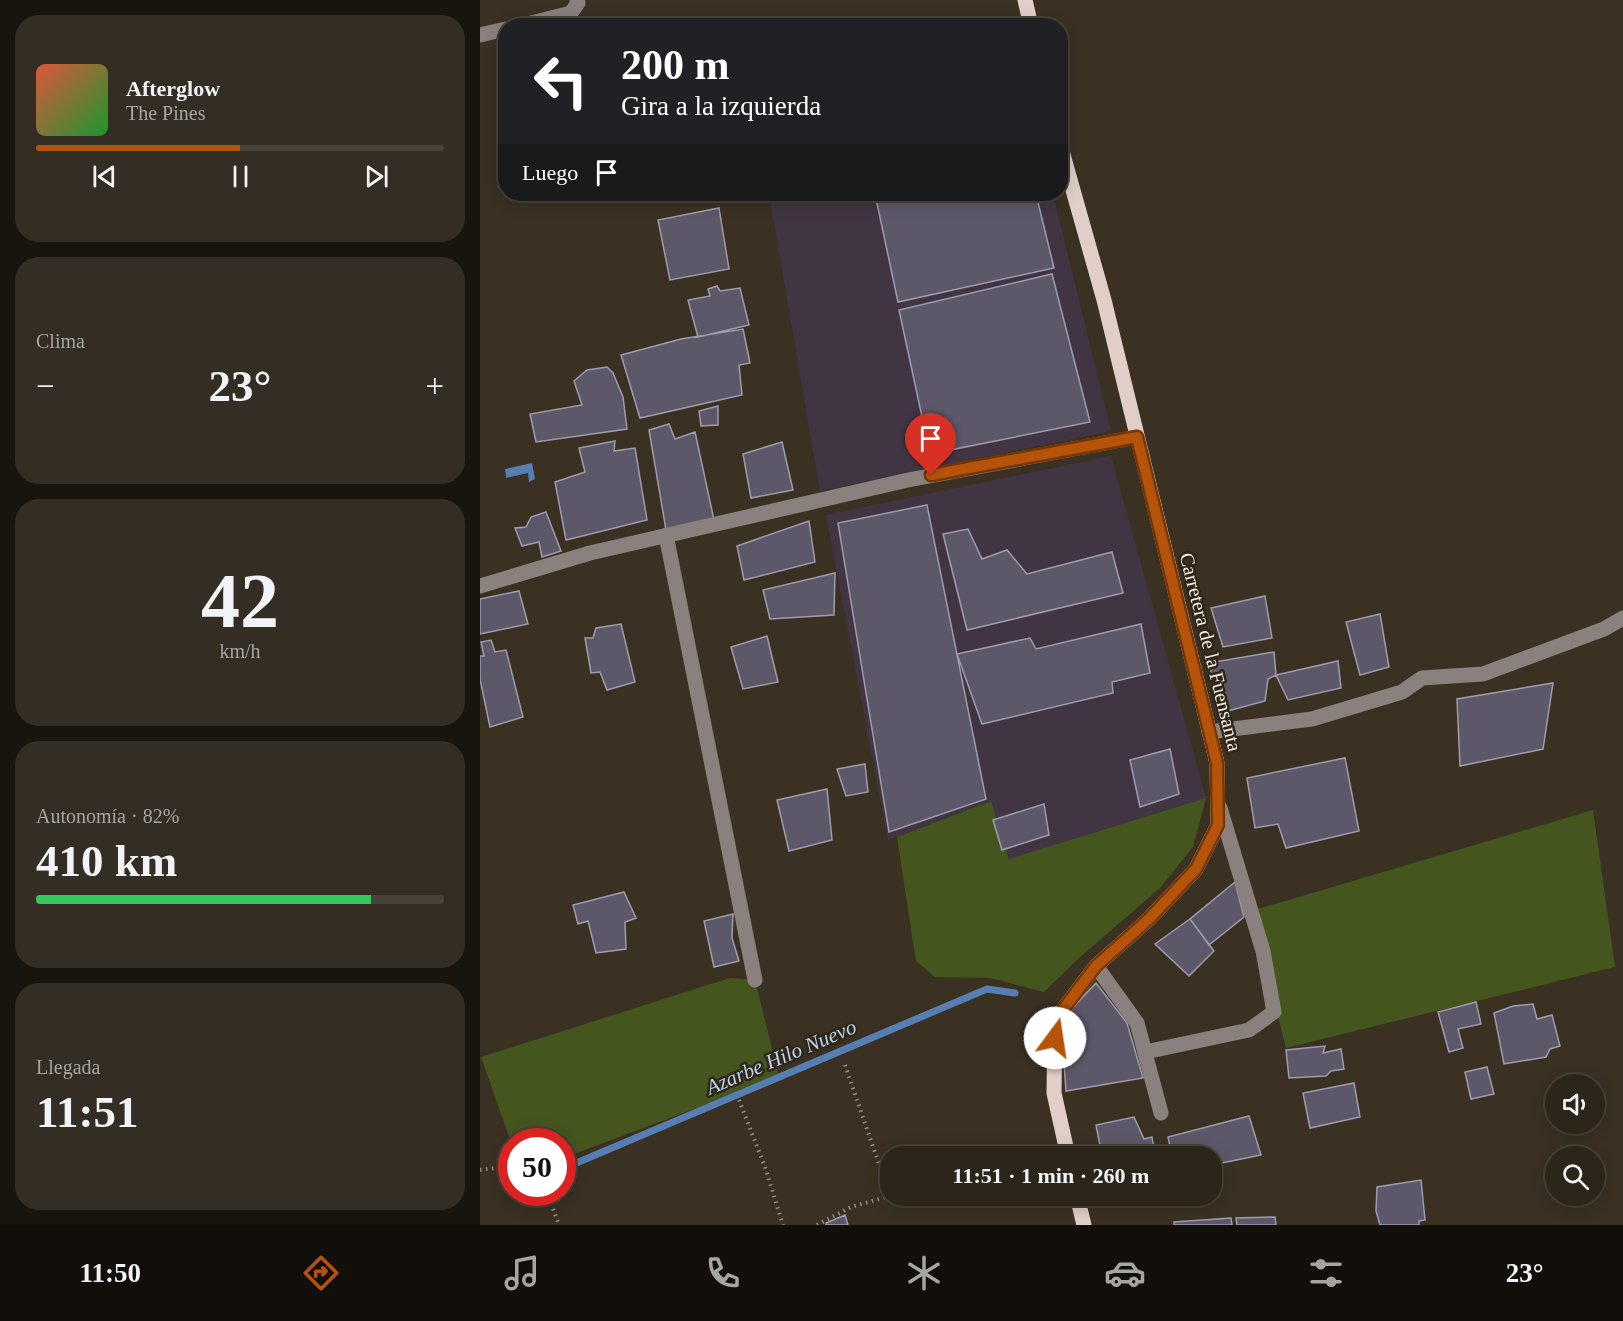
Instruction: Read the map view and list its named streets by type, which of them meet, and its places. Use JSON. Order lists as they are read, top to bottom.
{
  "streets": {
    "main road": ["Carretera de la Fuensanta"]
  },
  "water": ["Azarbe Hilo Nuevo"],
  "page": {
    "turn": ["200 m", "Gira a la izquierda"],
    "song": ["Afterglow", "The Pines"],
    "then": "Luego",
    "tile": [
      "Clima",
      ["42", "km/h"],
      ["Autonomía · 82%", "410 km"],
      ["Llegada", "11:51"]
    ],
    "heat": ["−", "23°", "+"],
    "limit": "50",
    "trip": "11:51 · 1 min · 260 m",
    "tabs": ["11:50", "23°"]
  }
}
